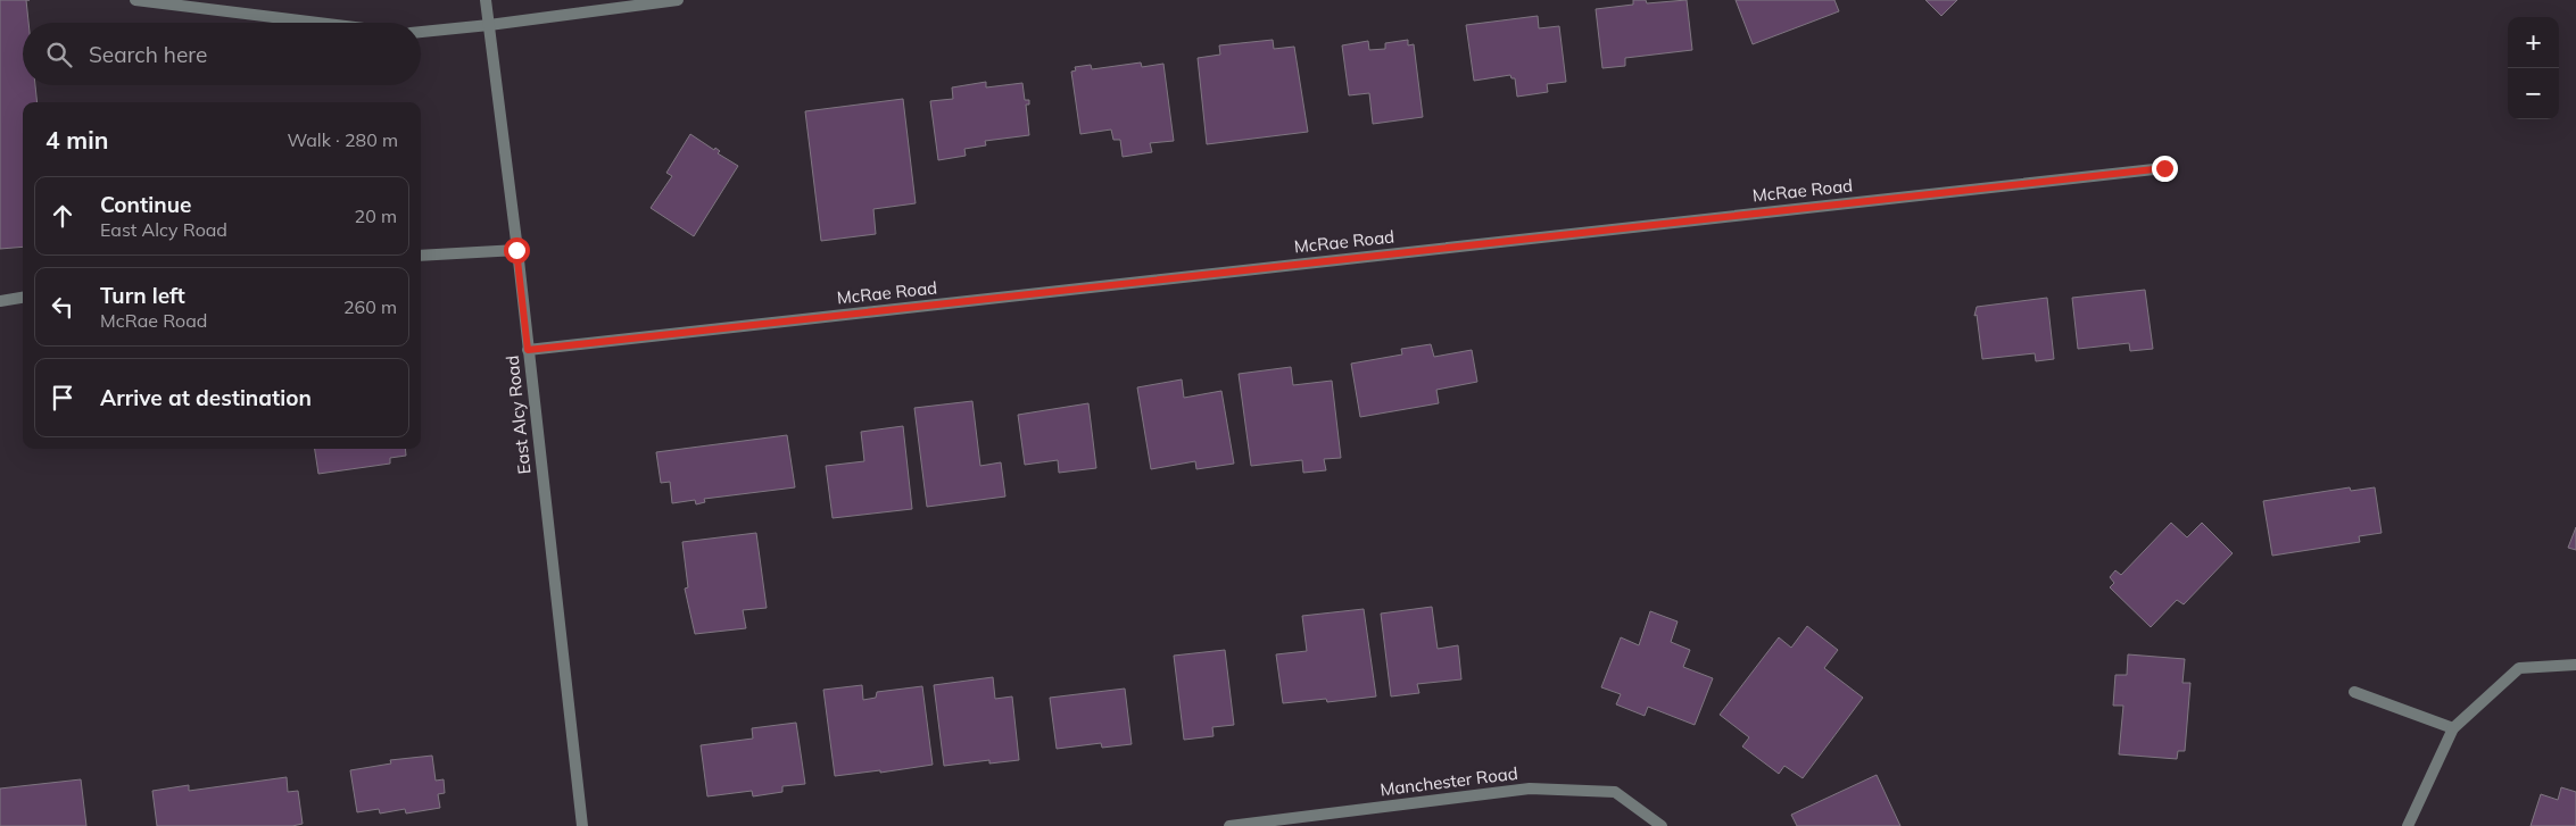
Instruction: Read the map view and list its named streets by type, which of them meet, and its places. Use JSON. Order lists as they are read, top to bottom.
{
  "streets": {
    "street": ["McRae Road", "East Alcy Road", "Manchester Road"]
  },
  "crossings": [
    ["McRae Road", "East Alcy Road"]
  ],
  "page": {
    "map_buttons": ["+", "−"],
    "search": "Search here",
    "heading": ["4 min", "Walk · 280 m"],
    "list": [
      ["Continue", "East Alcy Road", "20 m"],
      ["Turn left", "McRae Road", "260 m"],
      "Arrive at destination"
    ]
  }
}
